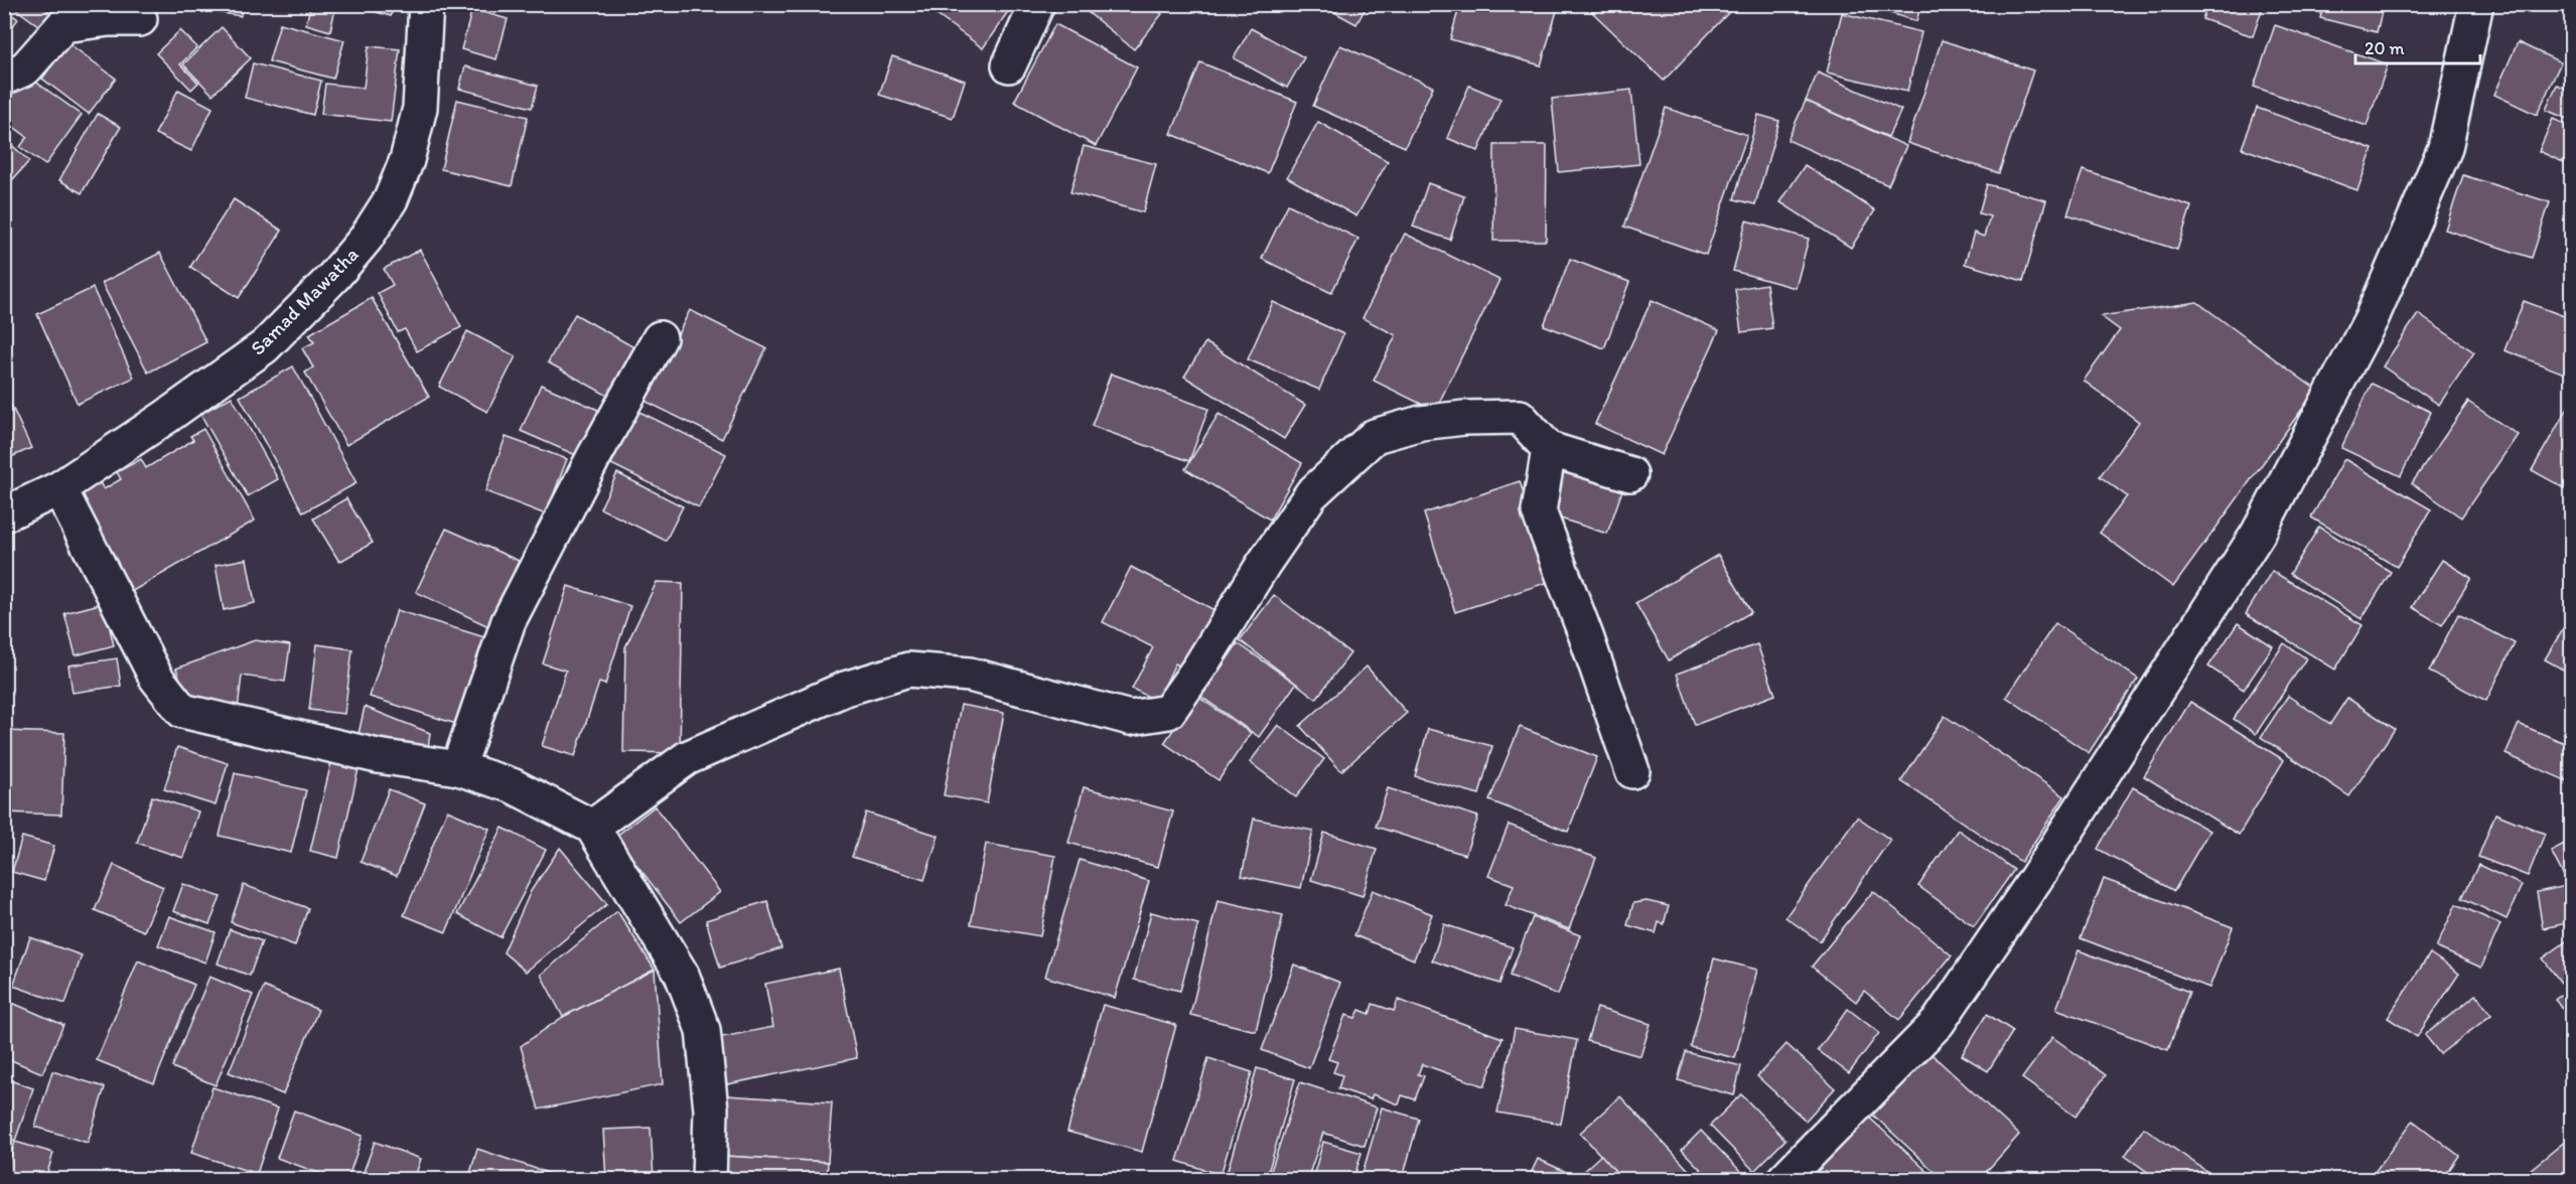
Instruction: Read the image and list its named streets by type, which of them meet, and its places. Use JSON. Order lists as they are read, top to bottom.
{
  "streets": {
    "street": ["Samad Mawatha"]
  },
  "scale_bar": "20 m"
}
